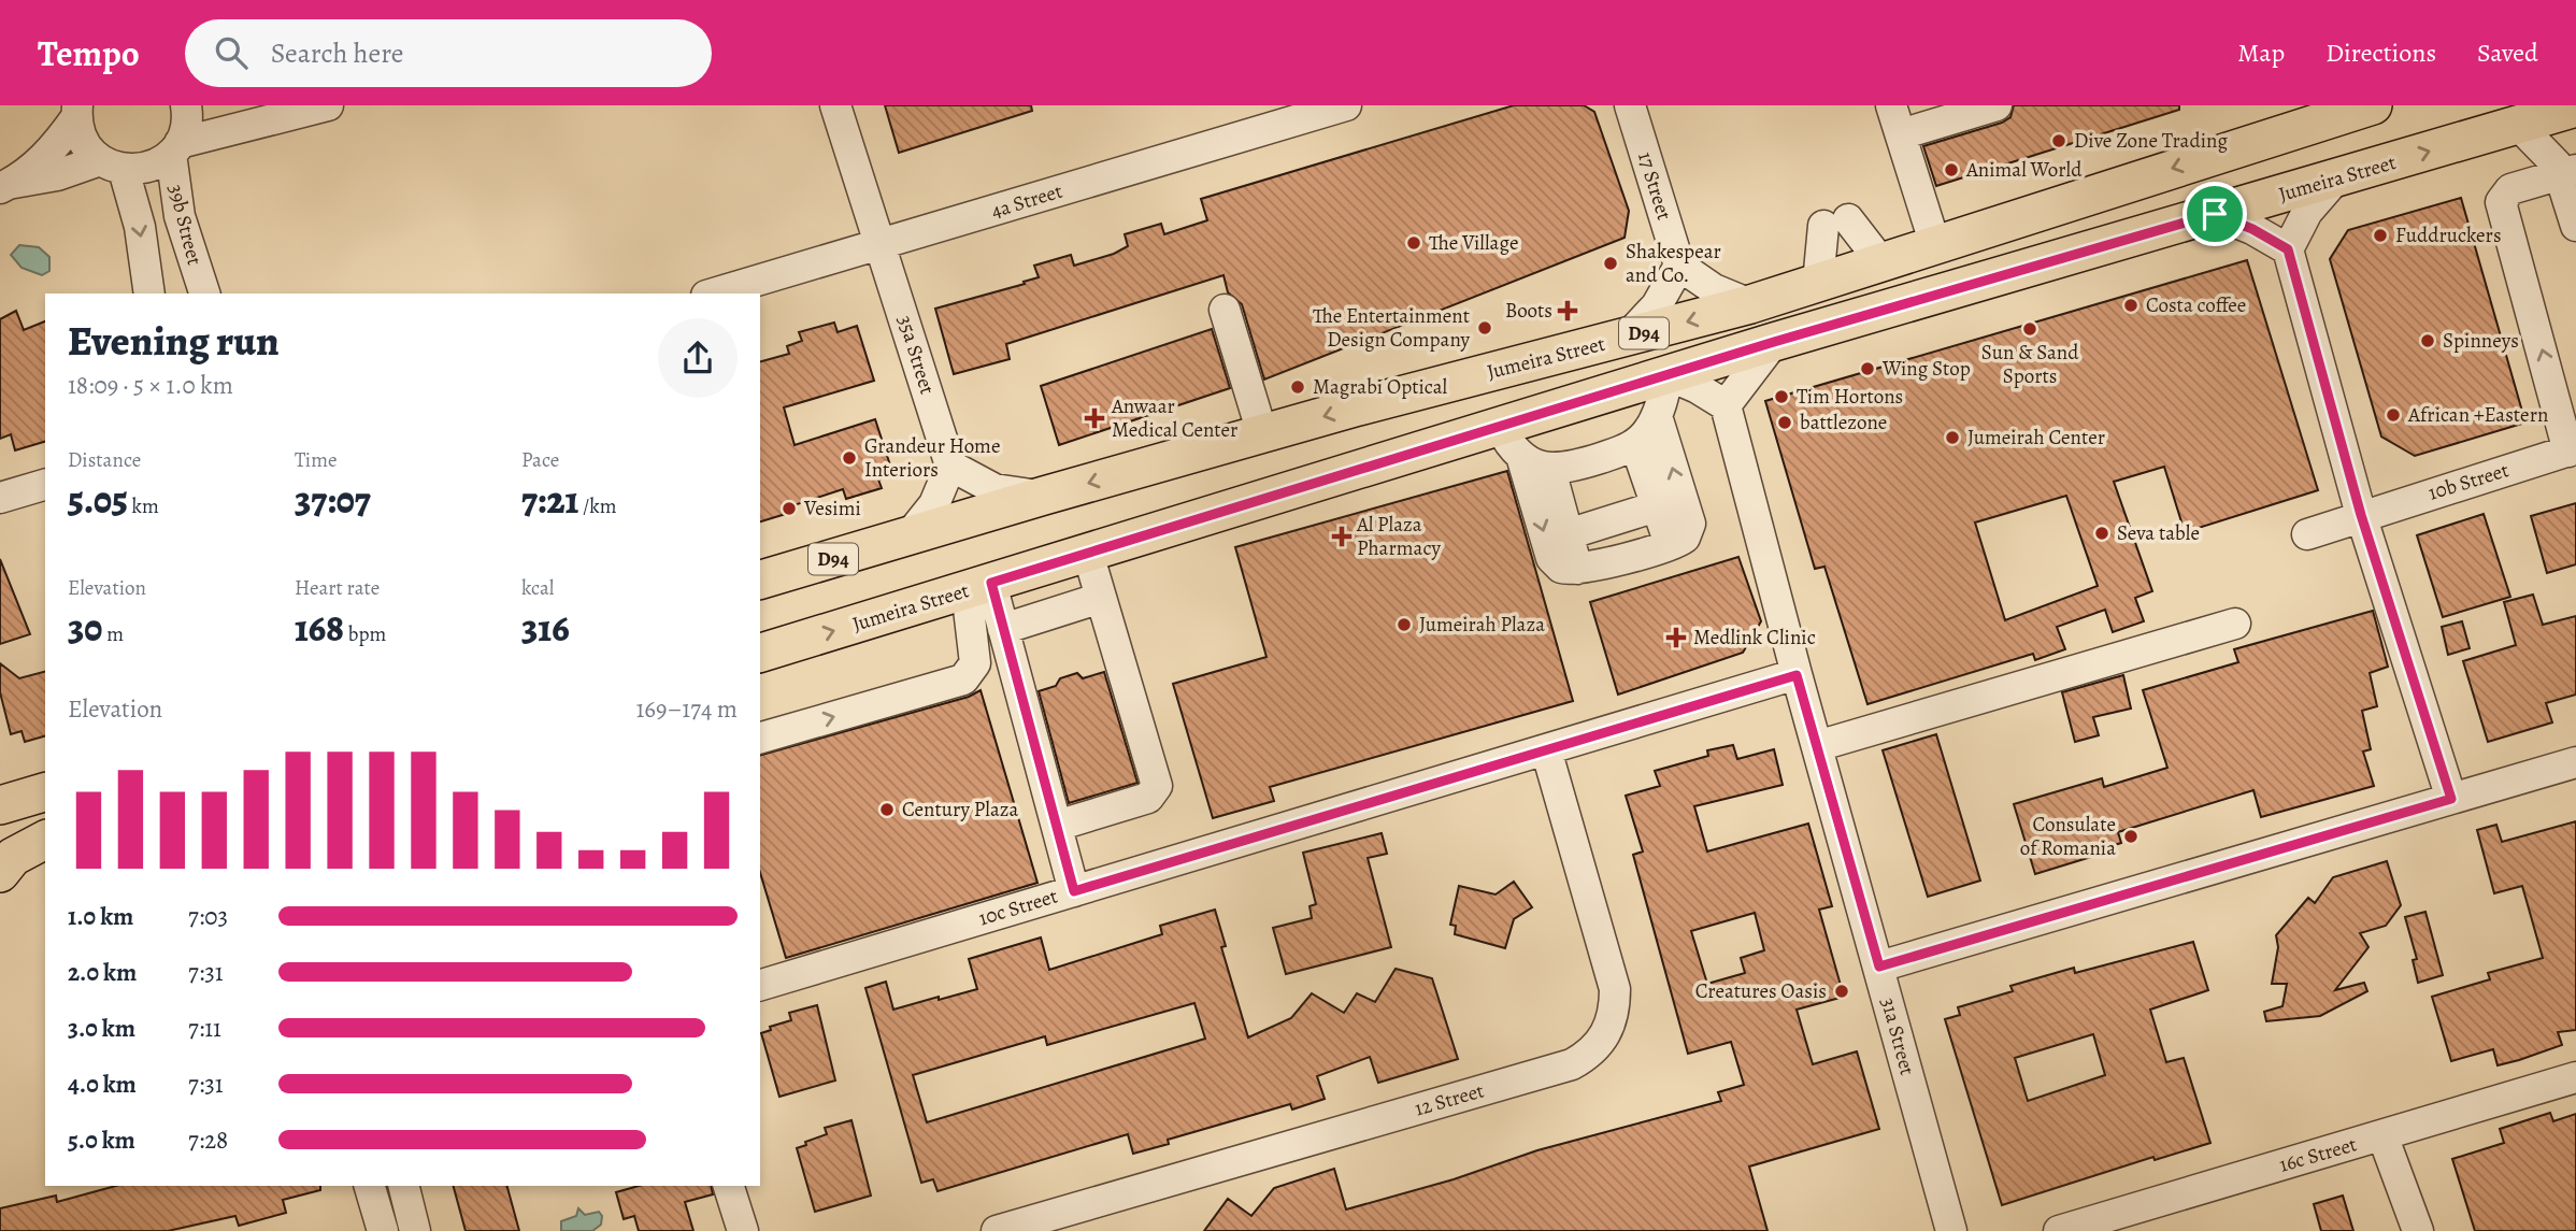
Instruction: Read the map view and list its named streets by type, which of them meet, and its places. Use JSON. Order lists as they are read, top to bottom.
{
  "streets": {
    "main road": ["Jumeira Street", "D94"],
    "street": [
      "17 Street",
      "4a Street",
      "39b Street",
      "35a Street",
      "10b Street",
      "10c Street",
      "31a Street",
      "12 Street",
      "16c Street"
    ]
  },
  "crossings": [
    ["4a Street", "35a Street"],
    ["10c Street", "31a Street"],
    ["10c Street", "12 Street"]
  ],
  "places": {
    "other": [
      "Dive Zone Trading",
      "Animal World",
      "Fuddruckers",
      "The Village",
      "Shakespear and Co.",
      "Costa coffee",
      "The Entertainment Design Company",
      "Sun & Sand Sports",
      "Spinneys",
      "Wing Stop",
      "Magrabi Optical",
      "Tim Hortons",
      "African +Eastern",
      "battlezone",
      "Jumeirah Center",
      "Grandeur Home Interiors",
      "Vesimi",
      "Seva table",
      "Jumeirah Plaza",
      "Century Plaza",
      "Consulate of Romania",
      "Creatures Oasis"
    ],
    "health": [
      "Boots",
      "Anwaar Medical Center",
      "Al Plaza Pharmacy",
      "Medlink Clinic"
    ]
  },
  "page": {
    "header": "Tempo",
    "search": "Search here",
    "nav": ["Map", "Directions", "Saved"],
    "heading": ["Evening run", "18:09 · 5 × 1.0 km"],
    "stats": [
      ["Distance", "5.05 km"],
      ["Time", "37:07"],
      ["Pace", "7:21 /km"],
      ["Elevation", "30 m"],
      ["Heart rate", "168 bpm"],
      ["kcal", "316"]
    ],
    "chart": ["Elevation", "169–174 m"],
    "list": [
      {
        "name": "1.0 km",
        "note": "7:03"
      },
      {
        "name": "2.0 km",
        "note": "7:31"
      },
      {
        "name": "3.0 km",
        "note": "7:11"
      },
      {
        "name": "4.0 km",
        "note": "7:31"
      },
      {
        "name": "5.0 km",
        "note": "7:28"
      }
    ]
  }
}
